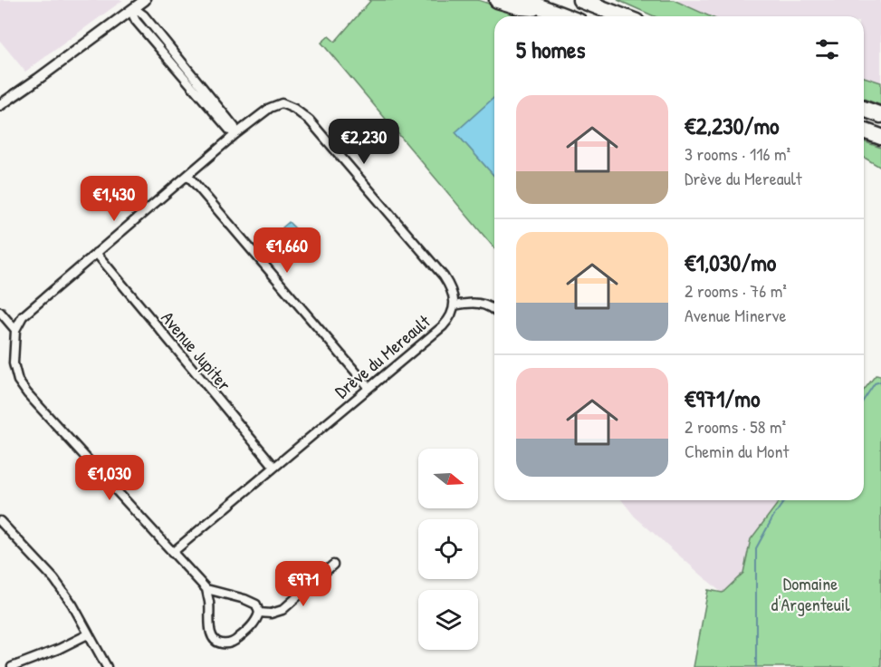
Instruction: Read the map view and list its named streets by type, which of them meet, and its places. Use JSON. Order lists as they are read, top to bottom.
{
  "streets": {
    "street": ["Avenue Jupiter", "Drève du Mereault"]
  },
  "crossings": [
    ["Avenue Jupiter", "Drève du Mereault"]
  ],
  "parks": ["Domaine d'Argenteuil"],
  "north": "right",
  "page": {
    "heading": "5 homes",
    "list": [
      {
        "name": "€2,230/mo",
        "note": "3 rooms · 116 m² · Drève du Mereault"
      },
      {
        "name": "€1,030/mo",
        "note": "2 rooms · 76 m² · Avenue Minerve"
      },
      {
        "name": "€971/mo",
        "note": "2 rooms · 58 m² · Chemin du Mont"
      }
    ],
    "price": [
      "€2,230",
      "€1,430",
      "€1,660",
      "€1,030",
      "€971"
    ]
  }
}
